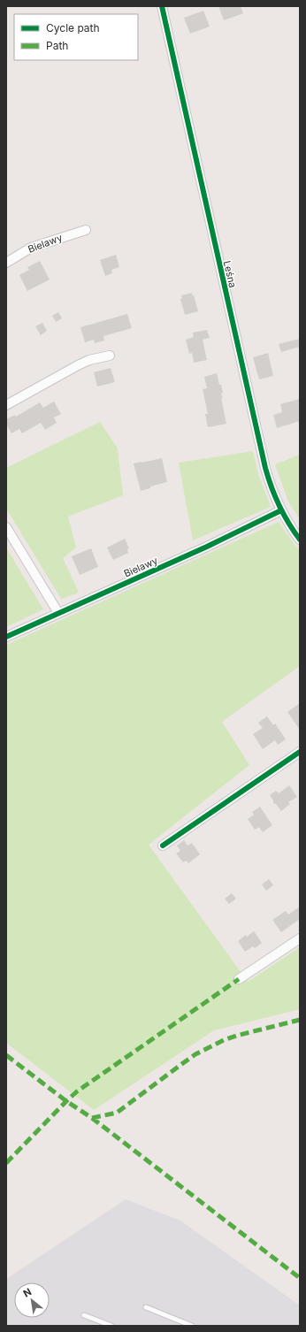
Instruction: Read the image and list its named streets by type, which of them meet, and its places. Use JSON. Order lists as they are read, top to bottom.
{
  "streets": {
    "street": ["Bielawy", "Leśna"]
  },
  "crossings": [
    ["Bielawy", "Leśna"]
  ],
  "legend": ["Cycle path", "Path"],
  "north": "top left"
}
